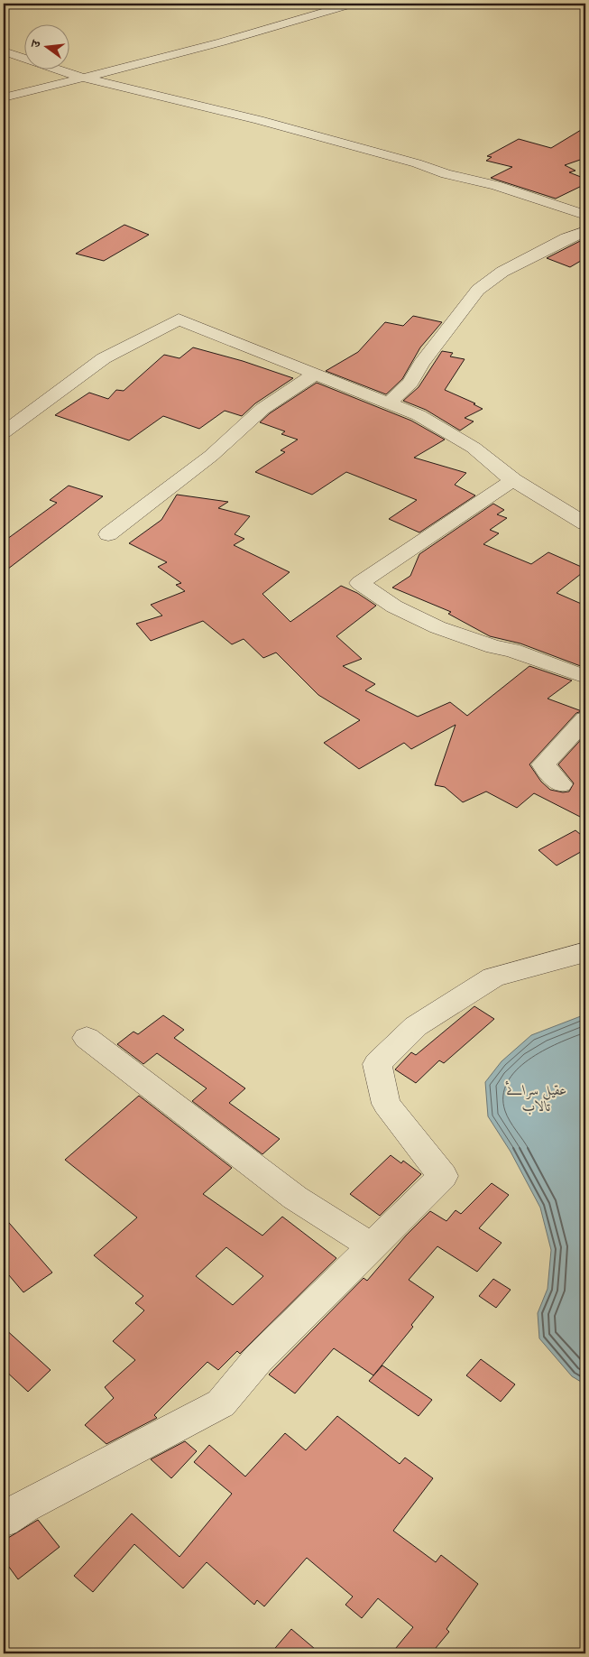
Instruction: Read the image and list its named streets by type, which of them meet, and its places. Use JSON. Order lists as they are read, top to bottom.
{
  "water": ["عقیل سرائے تالاب"],
  "north": "left"
}
